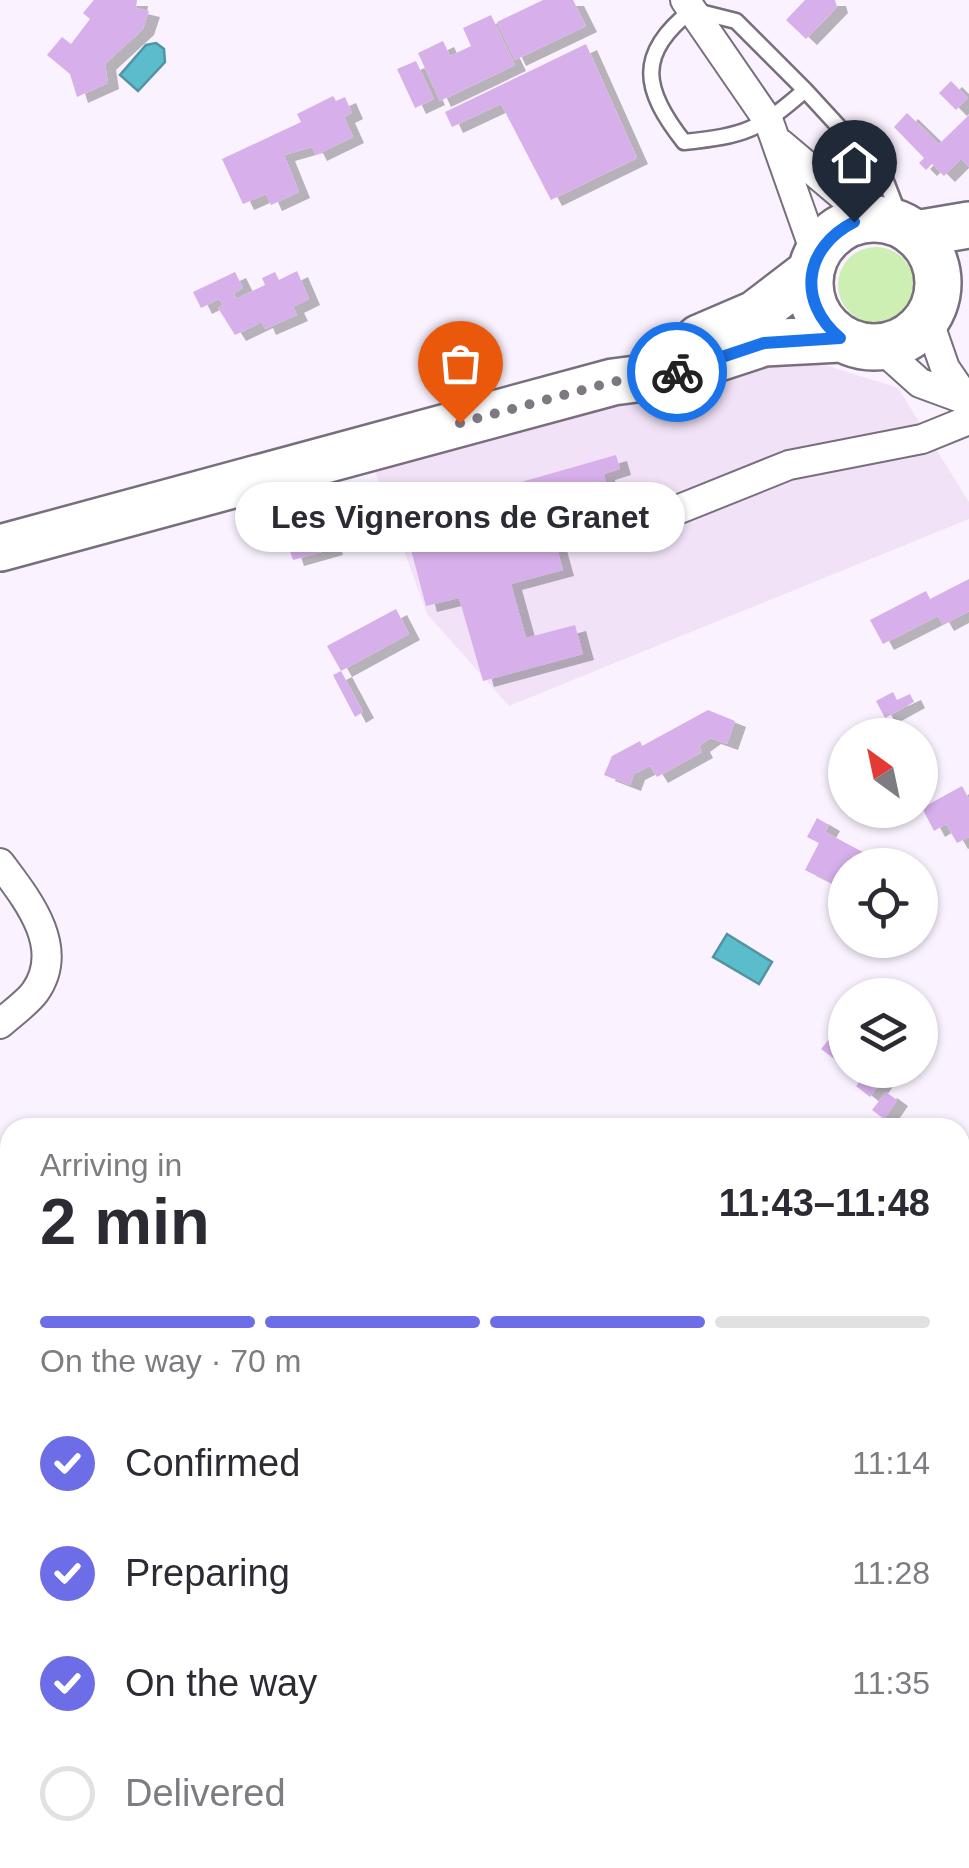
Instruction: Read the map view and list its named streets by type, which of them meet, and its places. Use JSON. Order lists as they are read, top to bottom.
{
  "places": ["Les Vignerons de Granet"],
  "north": "top left",
  "page": {
    "bubble": "Les Vignerons de Granet",
    "heading": ["2 min", "Arriving in", "11:43–11:48"],
    "bar": "On the way · 70 m",
    "list": [
      ["Confirmed", "11:14"],
      ["Preparing", "11:28"],
      ["On the way", "11:35"],
      "Delivered"
    ]
  }
}
